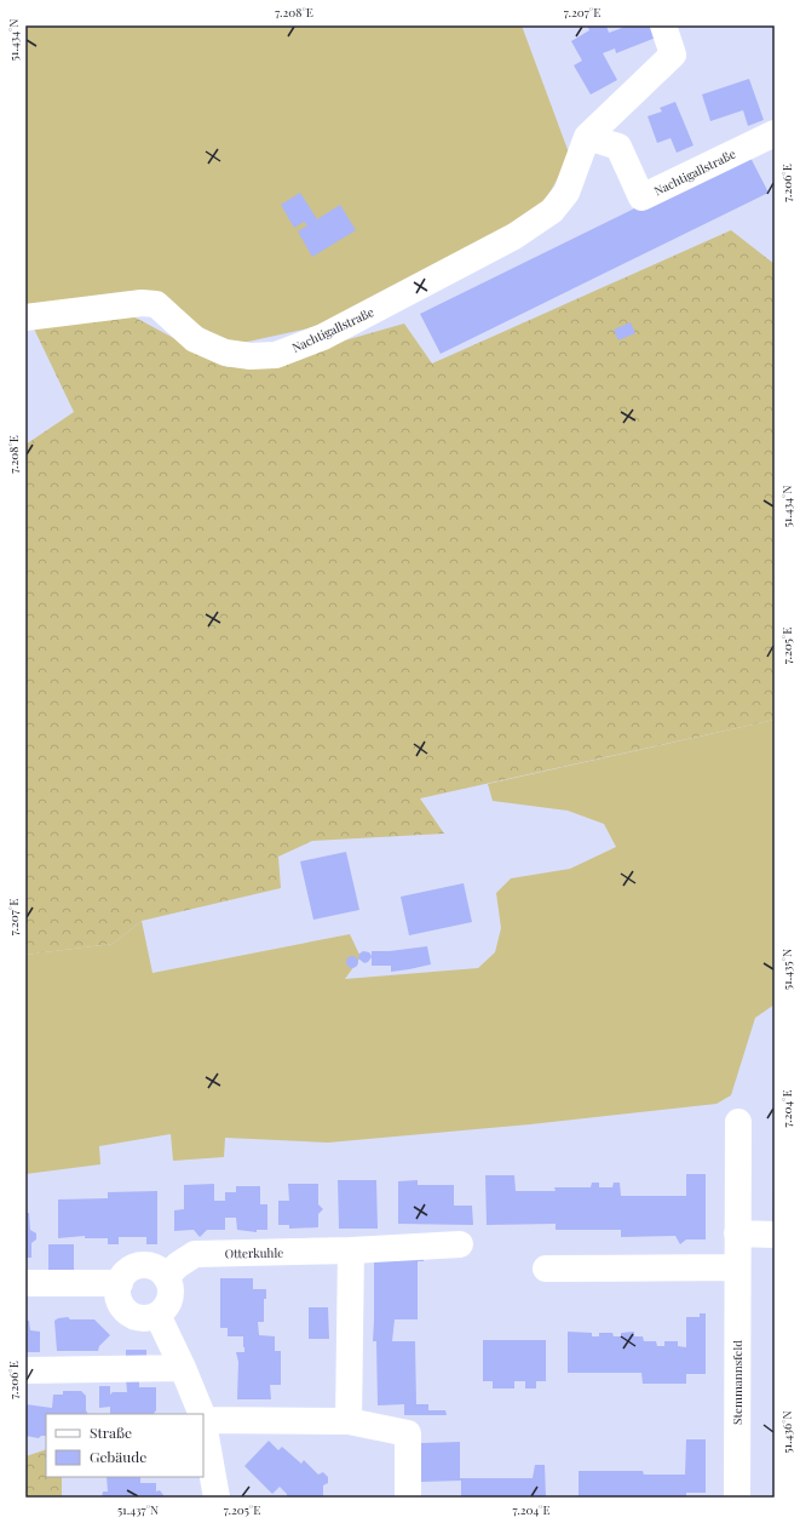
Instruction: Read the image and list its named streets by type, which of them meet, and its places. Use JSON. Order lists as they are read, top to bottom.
{
  "streets": {
    "street": ["Nachtigallstraße", "Otterkuhle", "Stemmannsfeld"]
  },
  "legend": ["Straße", "Gebäude"],
  "coordinates": [
    "7.208°E",
    "7.207°E",
    "51.434°N",
    "7.206°E",
    "7.205°E",
    "51.435°N",
    "7.204°E",
    "51.436°N",
    "51.437°N"
  ]
}
